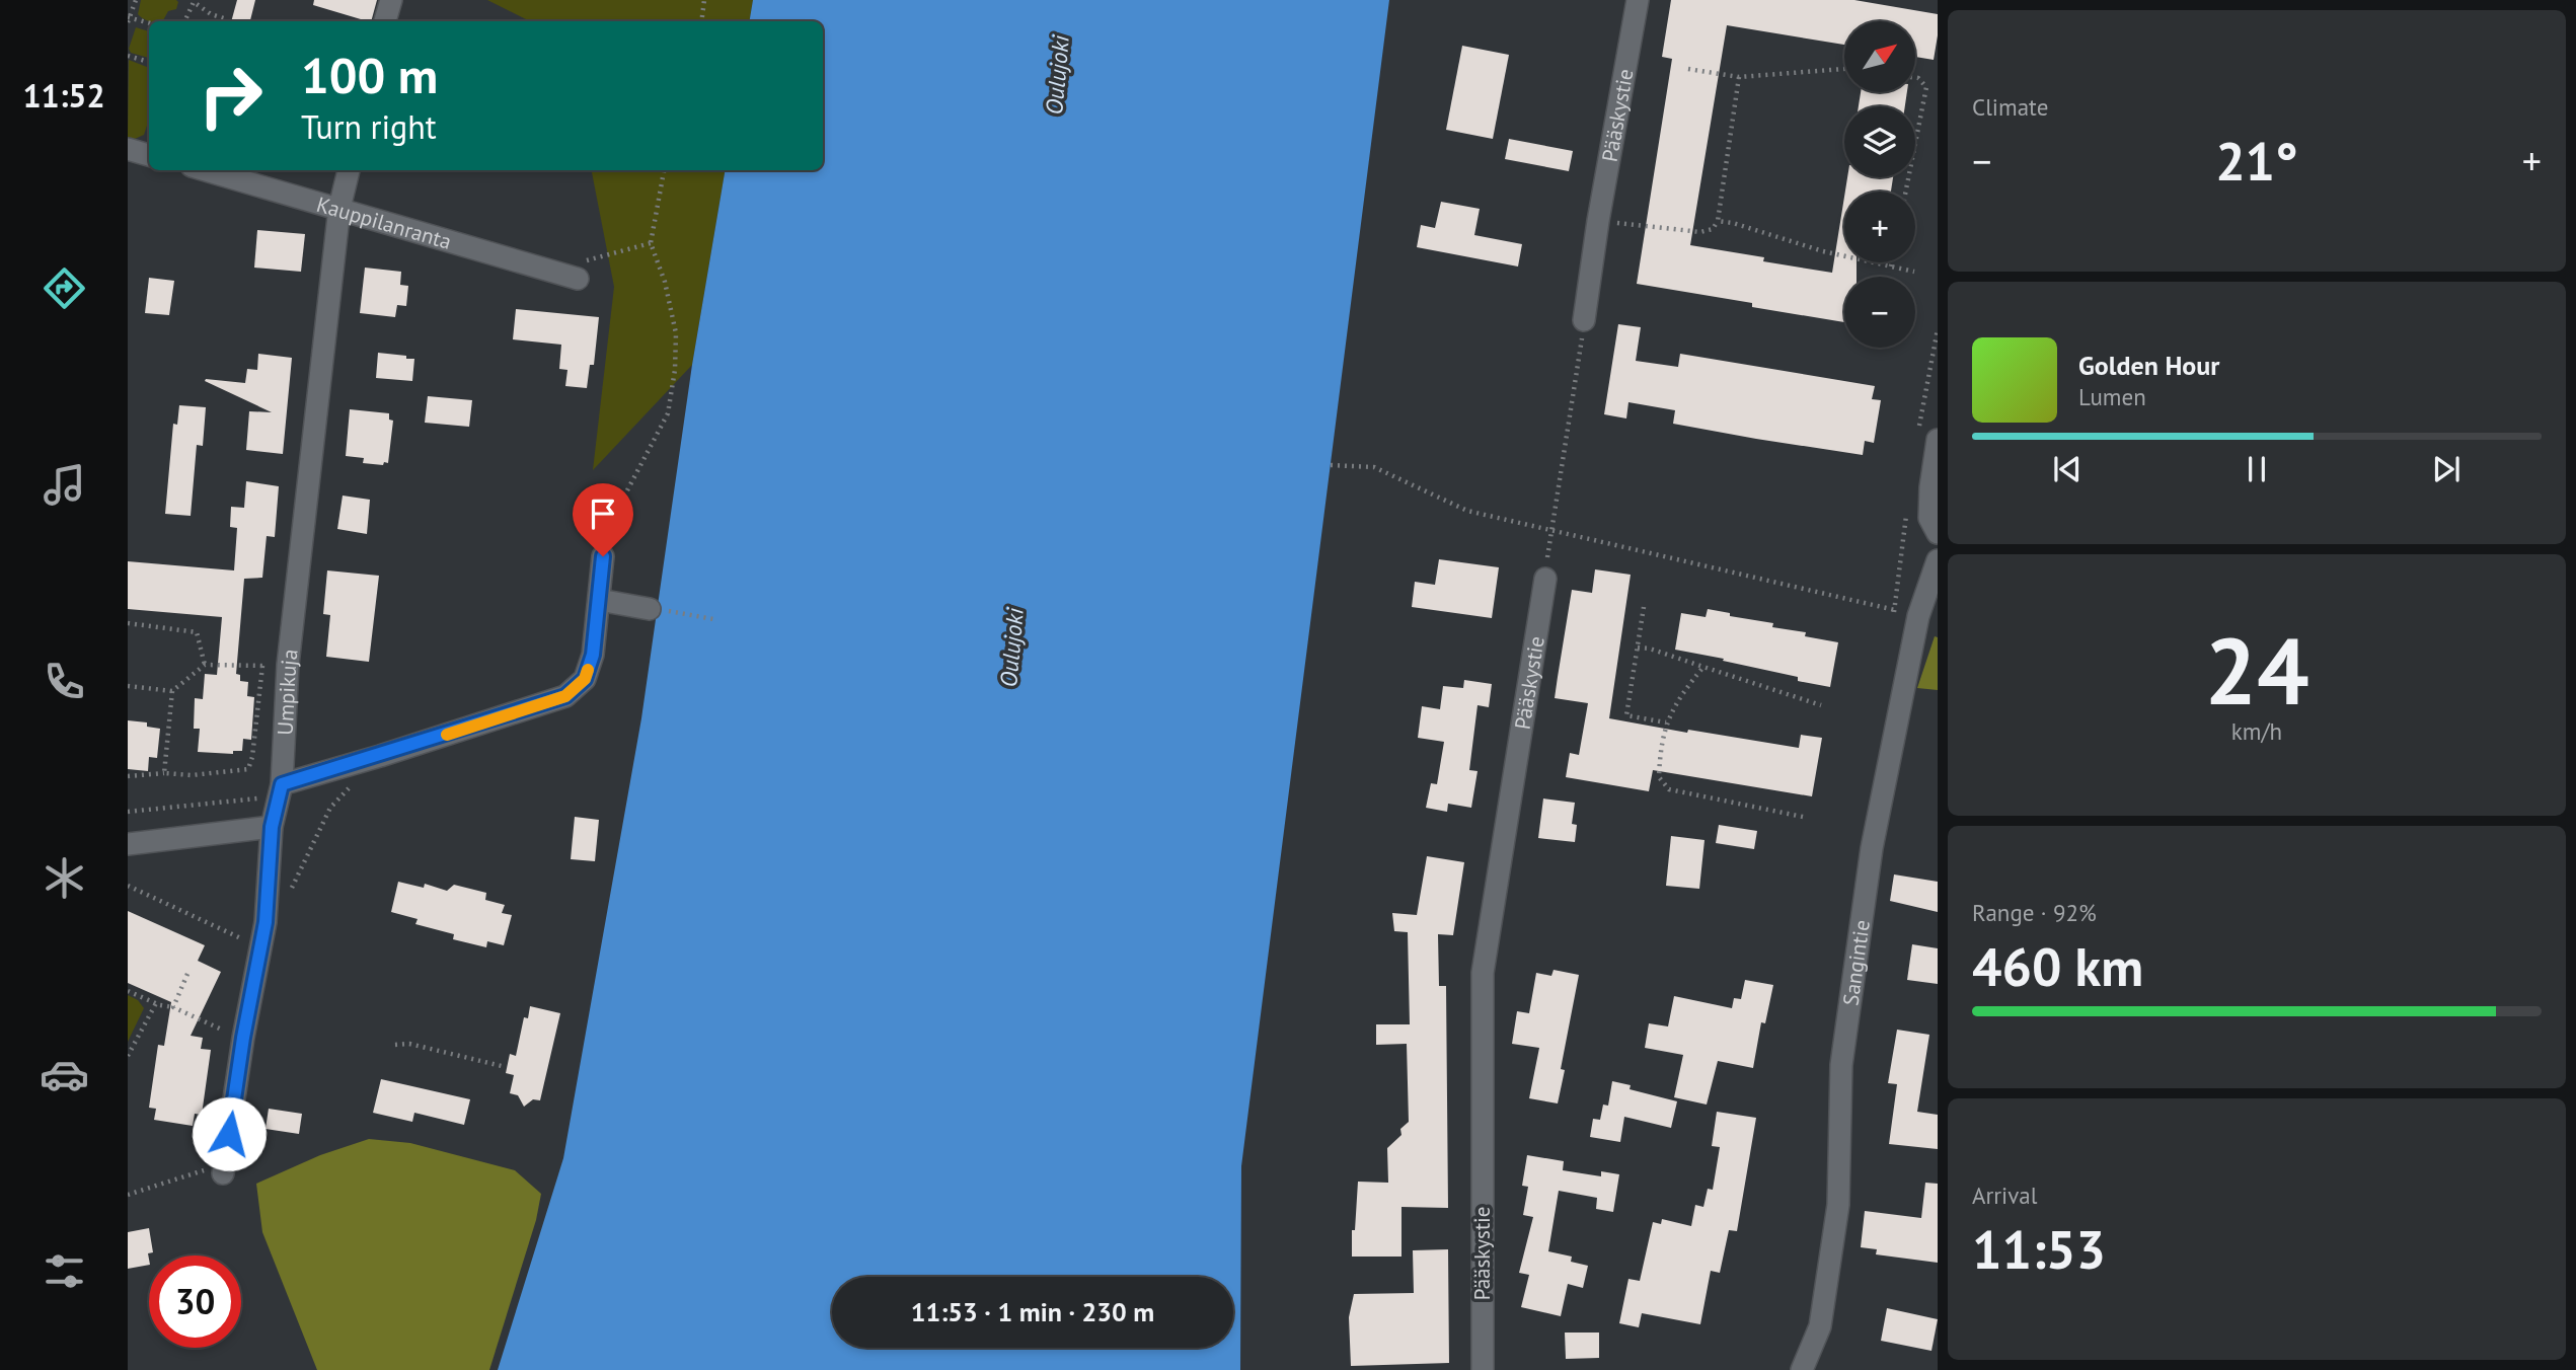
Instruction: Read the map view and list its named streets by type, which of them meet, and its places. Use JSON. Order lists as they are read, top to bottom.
{
  "streets": {
    "street": [
      "Pääskystie",
      "Kauppilanranta",
      "Umpikuja",
      "Sangintie"
    ]
  },
  "crossings": [
    ["Kauppilanranta", "Umpikuja"]
  ],
  "water": ["Oulujoki"],
  "north": "top right",
  "page": {
    "tabs": "11:52",
    "tile": [
      "Climate",
      ["24", "km/h"],
      ["Range · 92%", "460 km"],
      ["Arrival", "11:53"]
    ],
    "map_buttons": ["+", "−"],
    "turn": ["100 m", "Turn right"],
    "heat": ["−", "21°", "+"],
    "song": ["Golden Hour", "Lumen"],
    "limit": "30",
    "trip": "11:53 · 1 min · 230 m"
  }
}
